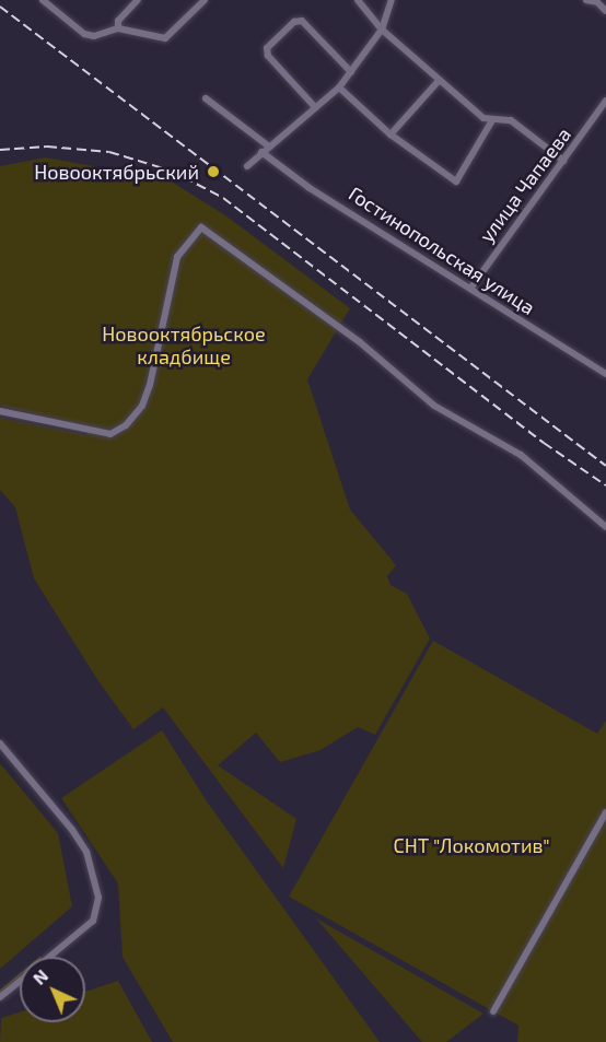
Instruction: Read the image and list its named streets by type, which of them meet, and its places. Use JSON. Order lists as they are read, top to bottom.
{
  "streets": {
    "street": ["улица Чапаева", "Гостинопольская улица"]
  },
  "crossings": [
    ["улица Чапаева", "Гостинопольская улица"]
  ],
  "parks": ["Новооктябрьское кладбище", "СНТ \"Локомотив\""],
  "places": ["Новооктябрьский"],
  "north": "top left"
}
